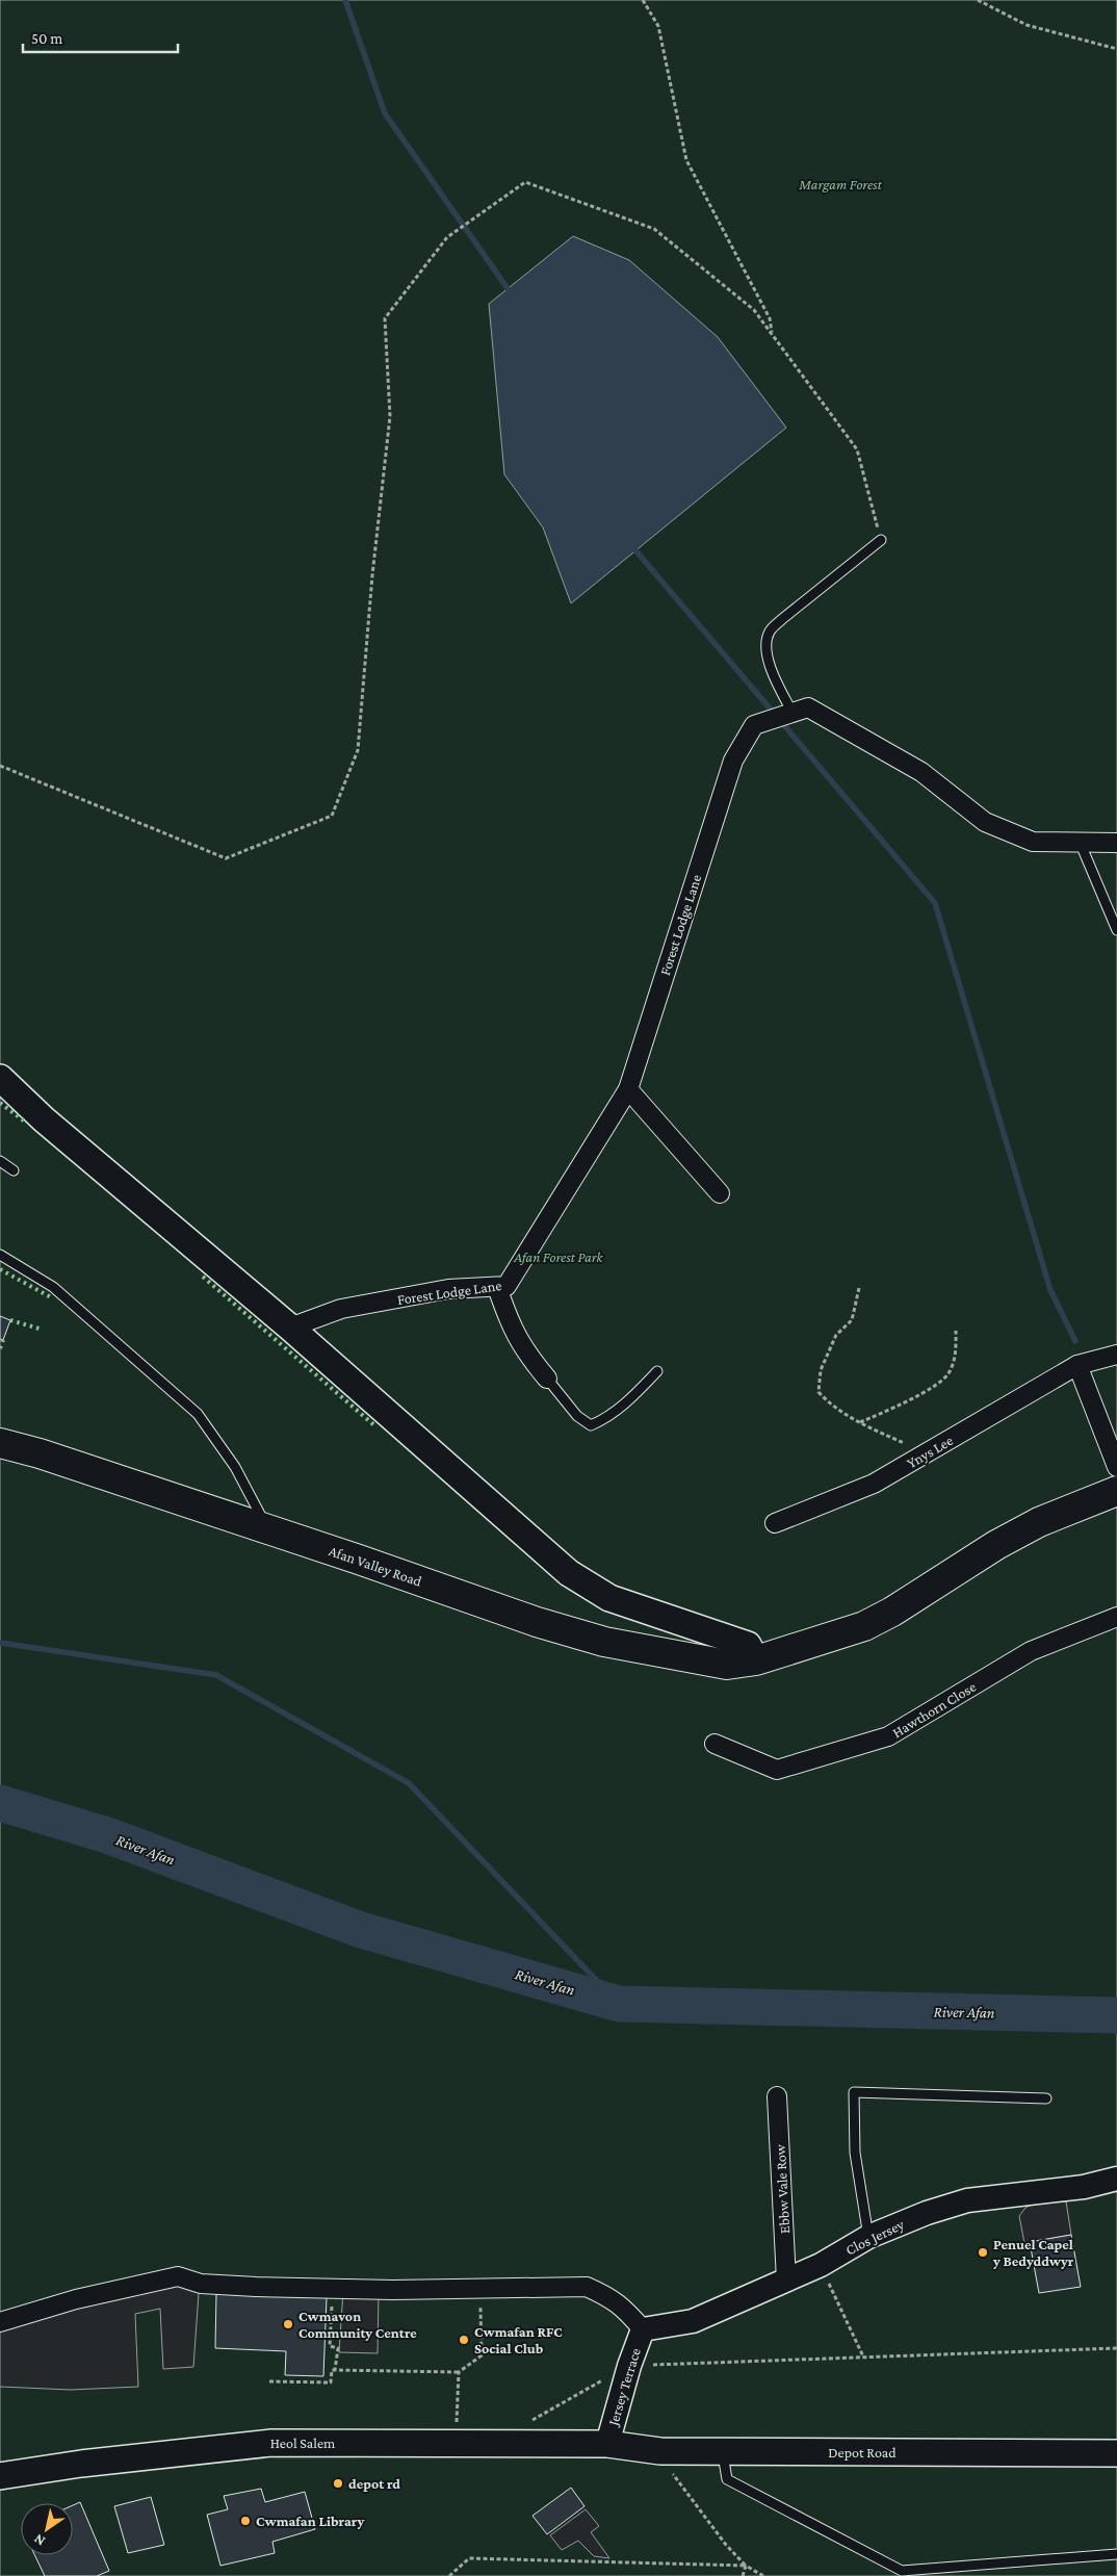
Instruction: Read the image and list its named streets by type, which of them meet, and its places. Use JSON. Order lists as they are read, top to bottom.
{
  "streets": {
    "main road": ["Afan Valley Road", "Heol Salem", "Depot Road"],
    "street": [
      "Forest Lodge Lane",
      "Ynys Lee",
      "Hawthorn Close",
      "Ebbw Vale Row",
      "Clos Jersey",
      "Jersey Terrace"
    ]
  },
  "crossings": [
    ["Ebbw Vale Row", "Clos Jersey"],
    ["Clos Jersey", "Jersey Terrace"],
    ["Jersey Terrace", "Heol Salem"],
    ["Jersey Terrace", "Depot Road"],
    ["Heol Salem", "Depot Road"]
  ],
  "water": ["River Afan"],
  "parks": ["Margam Forest", "Afan Forest Park"],
  "places": [
    "Penuel Capel y Bedyddwyr",
    "Cwmavon Community Centre",
    "Cwmafan RFC Social Club",
    "depot rd",
    "Cwmafan Library"
  ],
  "scale_bar": "50 m",
  "north": "bottom left"
}
